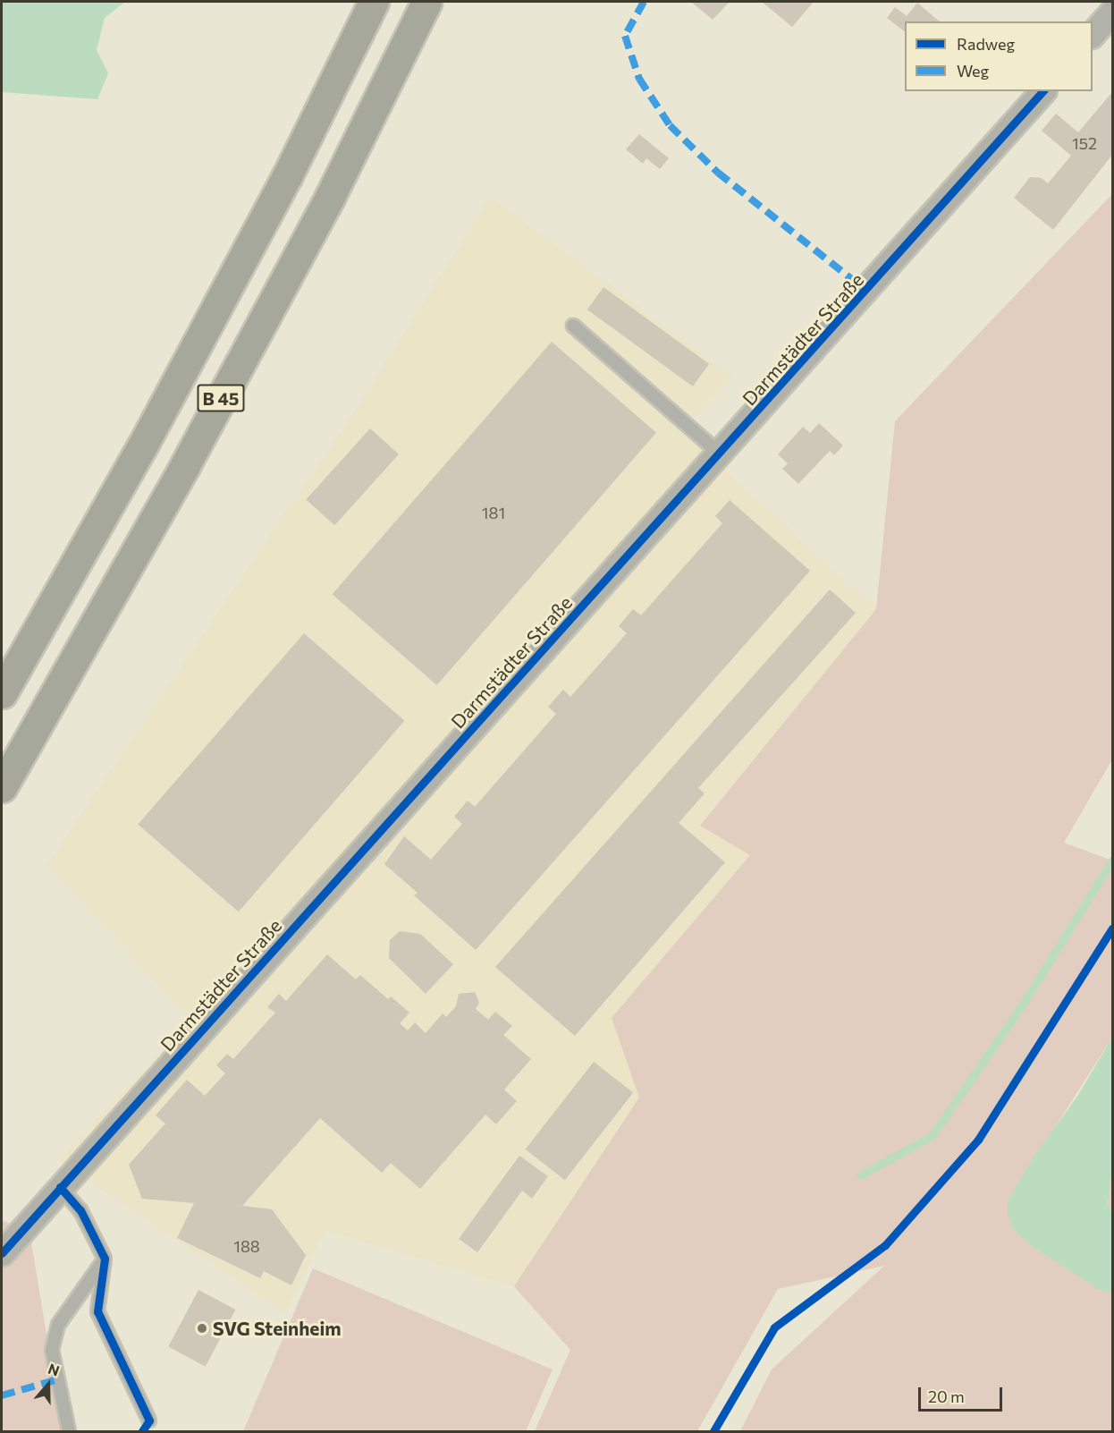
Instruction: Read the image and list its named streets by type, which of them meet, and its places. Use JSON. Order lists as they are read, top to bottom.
{
  "streets": {
    "highway": ["B 45"],
    "street": ["Darmstädter Straße"]
  },
  "places": ["SVG Steinheim"],
  "house_numbers": ["152", "181", "188"],
  "legend": ["Radweg", "Weg"],
  "scale_bar": "20 m",
  "north": "top"
}
